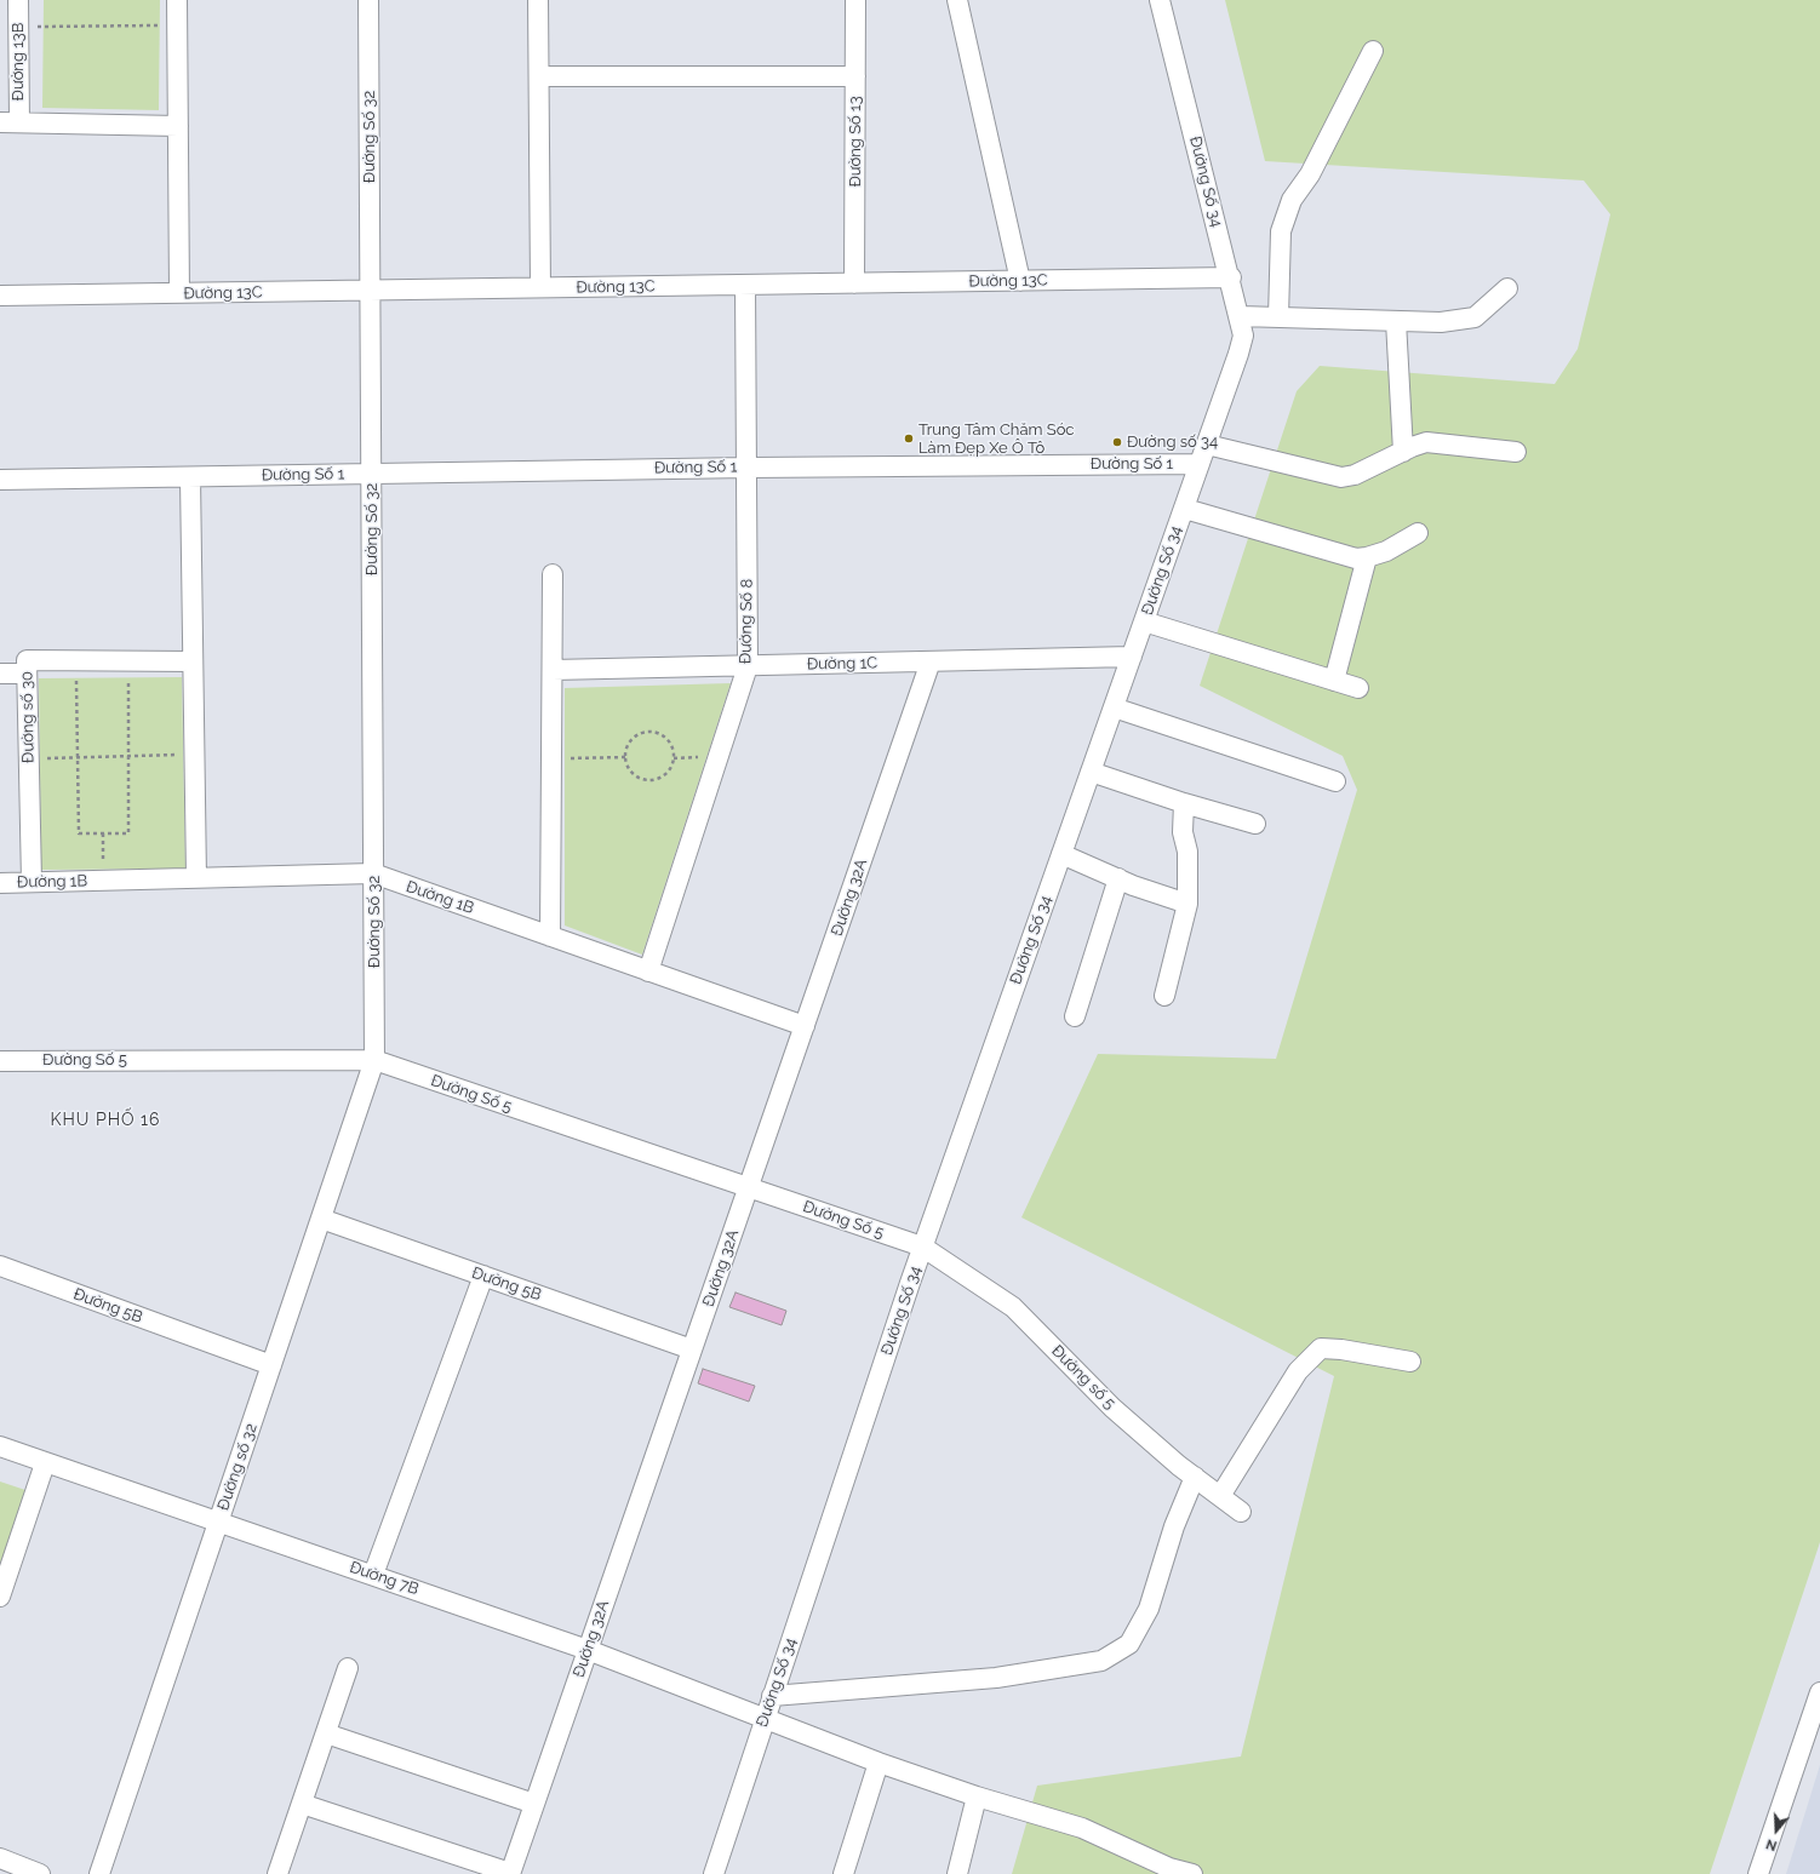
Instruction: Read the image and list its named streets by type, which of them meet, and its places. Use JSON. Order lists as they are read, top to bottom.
{
  "streets": {
    "street": [
      "Đường 13B",
      "Đường Số 32",
      "Đường Số 13",
      "Đường Số 34",
      "Đường 13C",
      "Đường Số 1",
      "Đường Số 8",
      "Đường 1C",
      "Đường số 30",
      "Đường 1B",
      "Đường 32A",
      "Đường Số 5",
      "Đường 5B",
      "Đường số 5",
      "Đường số 32",
      "Đường 7B"
    ]
  },
  "crossings": [
    ["Đường Số 32", "Đường 13C"],
    ["Đường Số 32", "Đường Số 1"],
    ["Đường Số 32", "Đường 1B"],
    ["Đường Số 32", "Đường Số 5"],
    ["Đường Số 32", "Đường số 32"],
    ["Đường Số 13", "Đường 13C"],
    ["Đường Số 34", "Đường 13C"],
    ["Đường Số 34", "Đường Số 1"],
    ["Đường Số 34", "Đường 1C"],
    ["Đường Số 34", "Đường Số 5"],
    ["Đường Số 34", "Đường số 5"],
    ["Đường Số 34", "Đường 7B"],
    ["Đường 13C", "Đường Số 8"],
    ["Đường Số 1", "Đường Số 8"],
    ["Đường Số 8", "Đường 1C"],
    ["Đường Số 8", "Đường 1B"],
    ["Đường 1C", "Đường 32A"],
    ["Đường số 30", "Đường 1B"],
    ["Đường 1B", "Đường 32A"],
    ["Đường 32A", "Đường Số 5"],
    ["Đường 32A", "Đường 5B"],
    ["Đường 32A", "Đường 7B"],
    ["Đường Số 5", "Đường số 5"],
    ["Đường Số 5", "Đường số 32"],
    ["Đường 5B", "Đường số 32"],
    ["Đường số 32", "Đường 7B"]
  ],
  "districts": ["KHU PHỐ 16"],
  "places": ["Trung Tâm Chăm Sóc Làm Đẹp Xe Ô Tô", "Đường số 34"],
  "north": "bottom"
}
